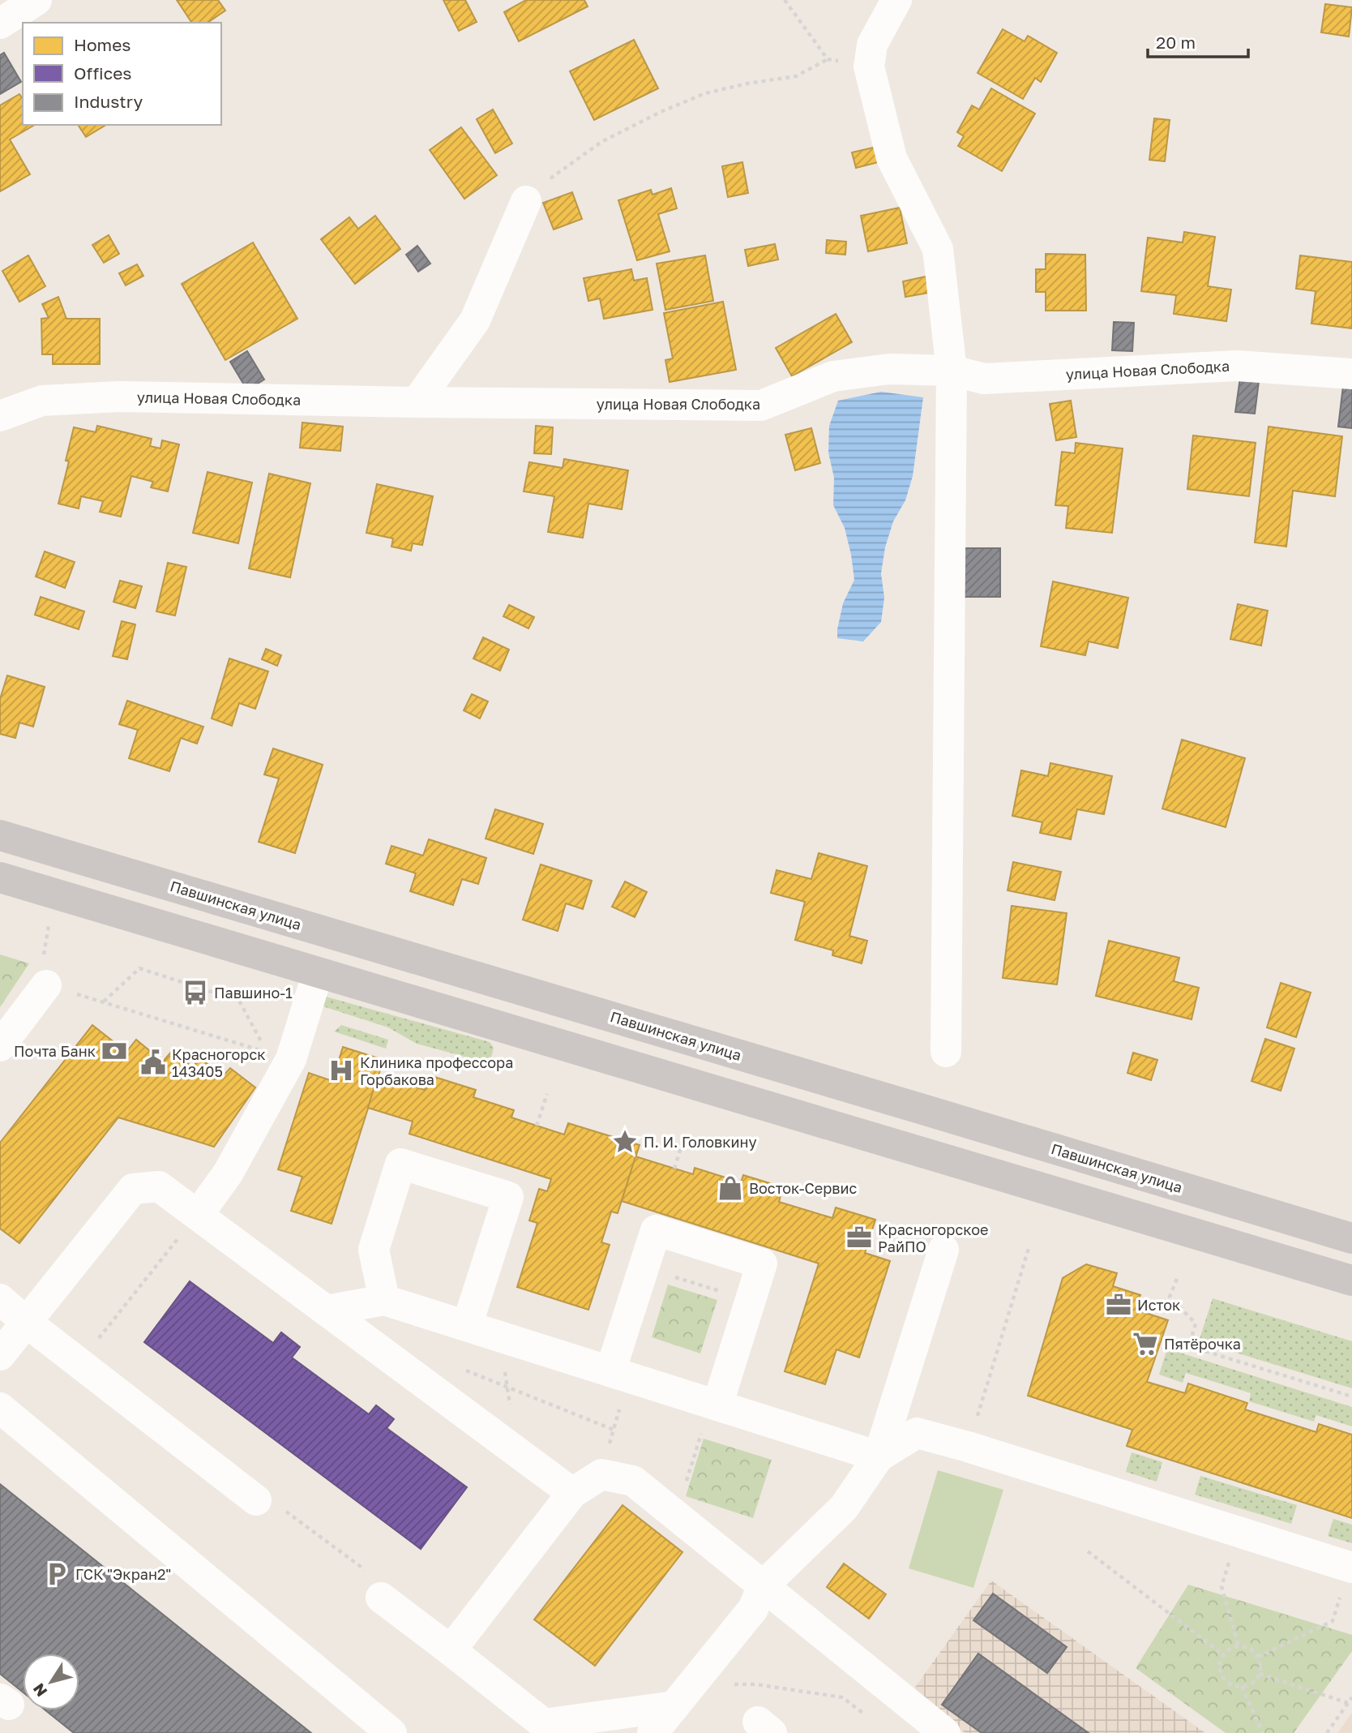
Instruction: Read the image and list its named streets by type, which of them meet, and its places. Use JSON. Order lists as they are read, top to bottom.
{
  "streets": {
    "main road": ["Павшинская улица"],
    "street": ["улица Новая Слободка"]
  },
  "places": {
    "bus stop": ["Павшино-1"],
    "bank": ["Почта Банк"],
    "public building": ["Красногорск 143405"],
    "hospital": ["Клиника профессора Горбакова"],
    "place": ["П. И. Головкину"],
    "shop": ["Восток-Сервис"],
    "office": ["Красногорское РайПО", "Исток"],
    "supermarket": ["Пятёрочка"],
    "parking": ["ГСК \"Экран2\""]
  },
  "legend": ["Homes", "Offices", "Industry"],
  "scale_bar": "20 m",
  "north": "bottom left"
}
